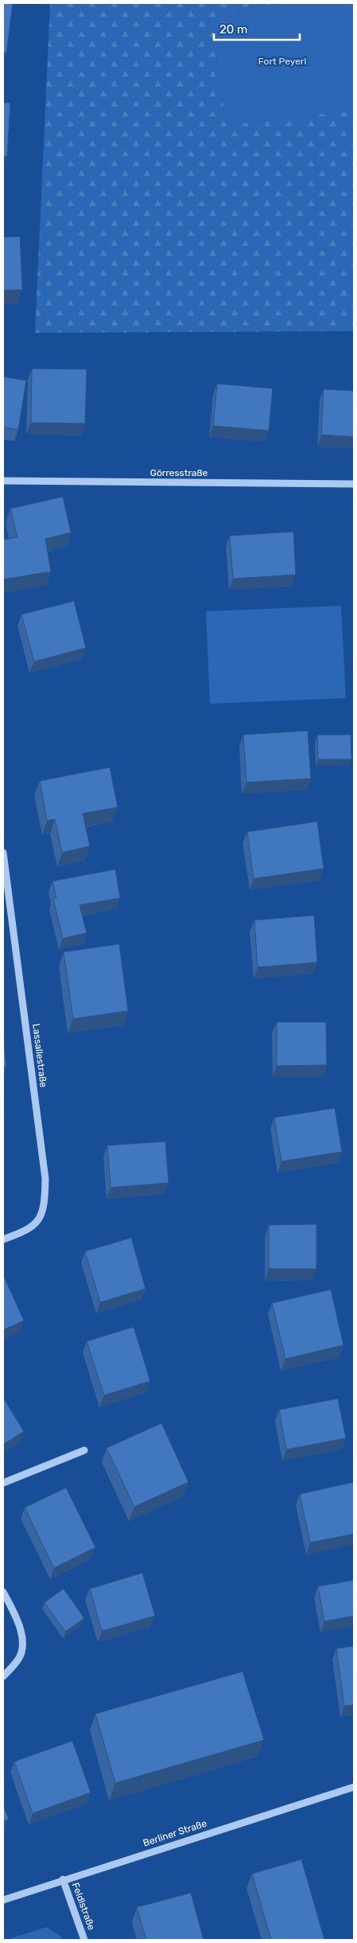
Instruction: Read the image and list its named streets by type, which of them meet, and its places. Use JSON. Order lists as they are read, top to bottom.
{
  "streets": {
    "street": [
      "Görresstraße",
      "Lassallestraße",
      "Berliner Straße",
      "Feldlstraße"
    ]
  },
  "crossings": [
    ["Berliner Straße", "Feldlstraße"]
  ],
  "parks": ["Fort Peyerl"],
  "scale_bar": "20 m"
}
